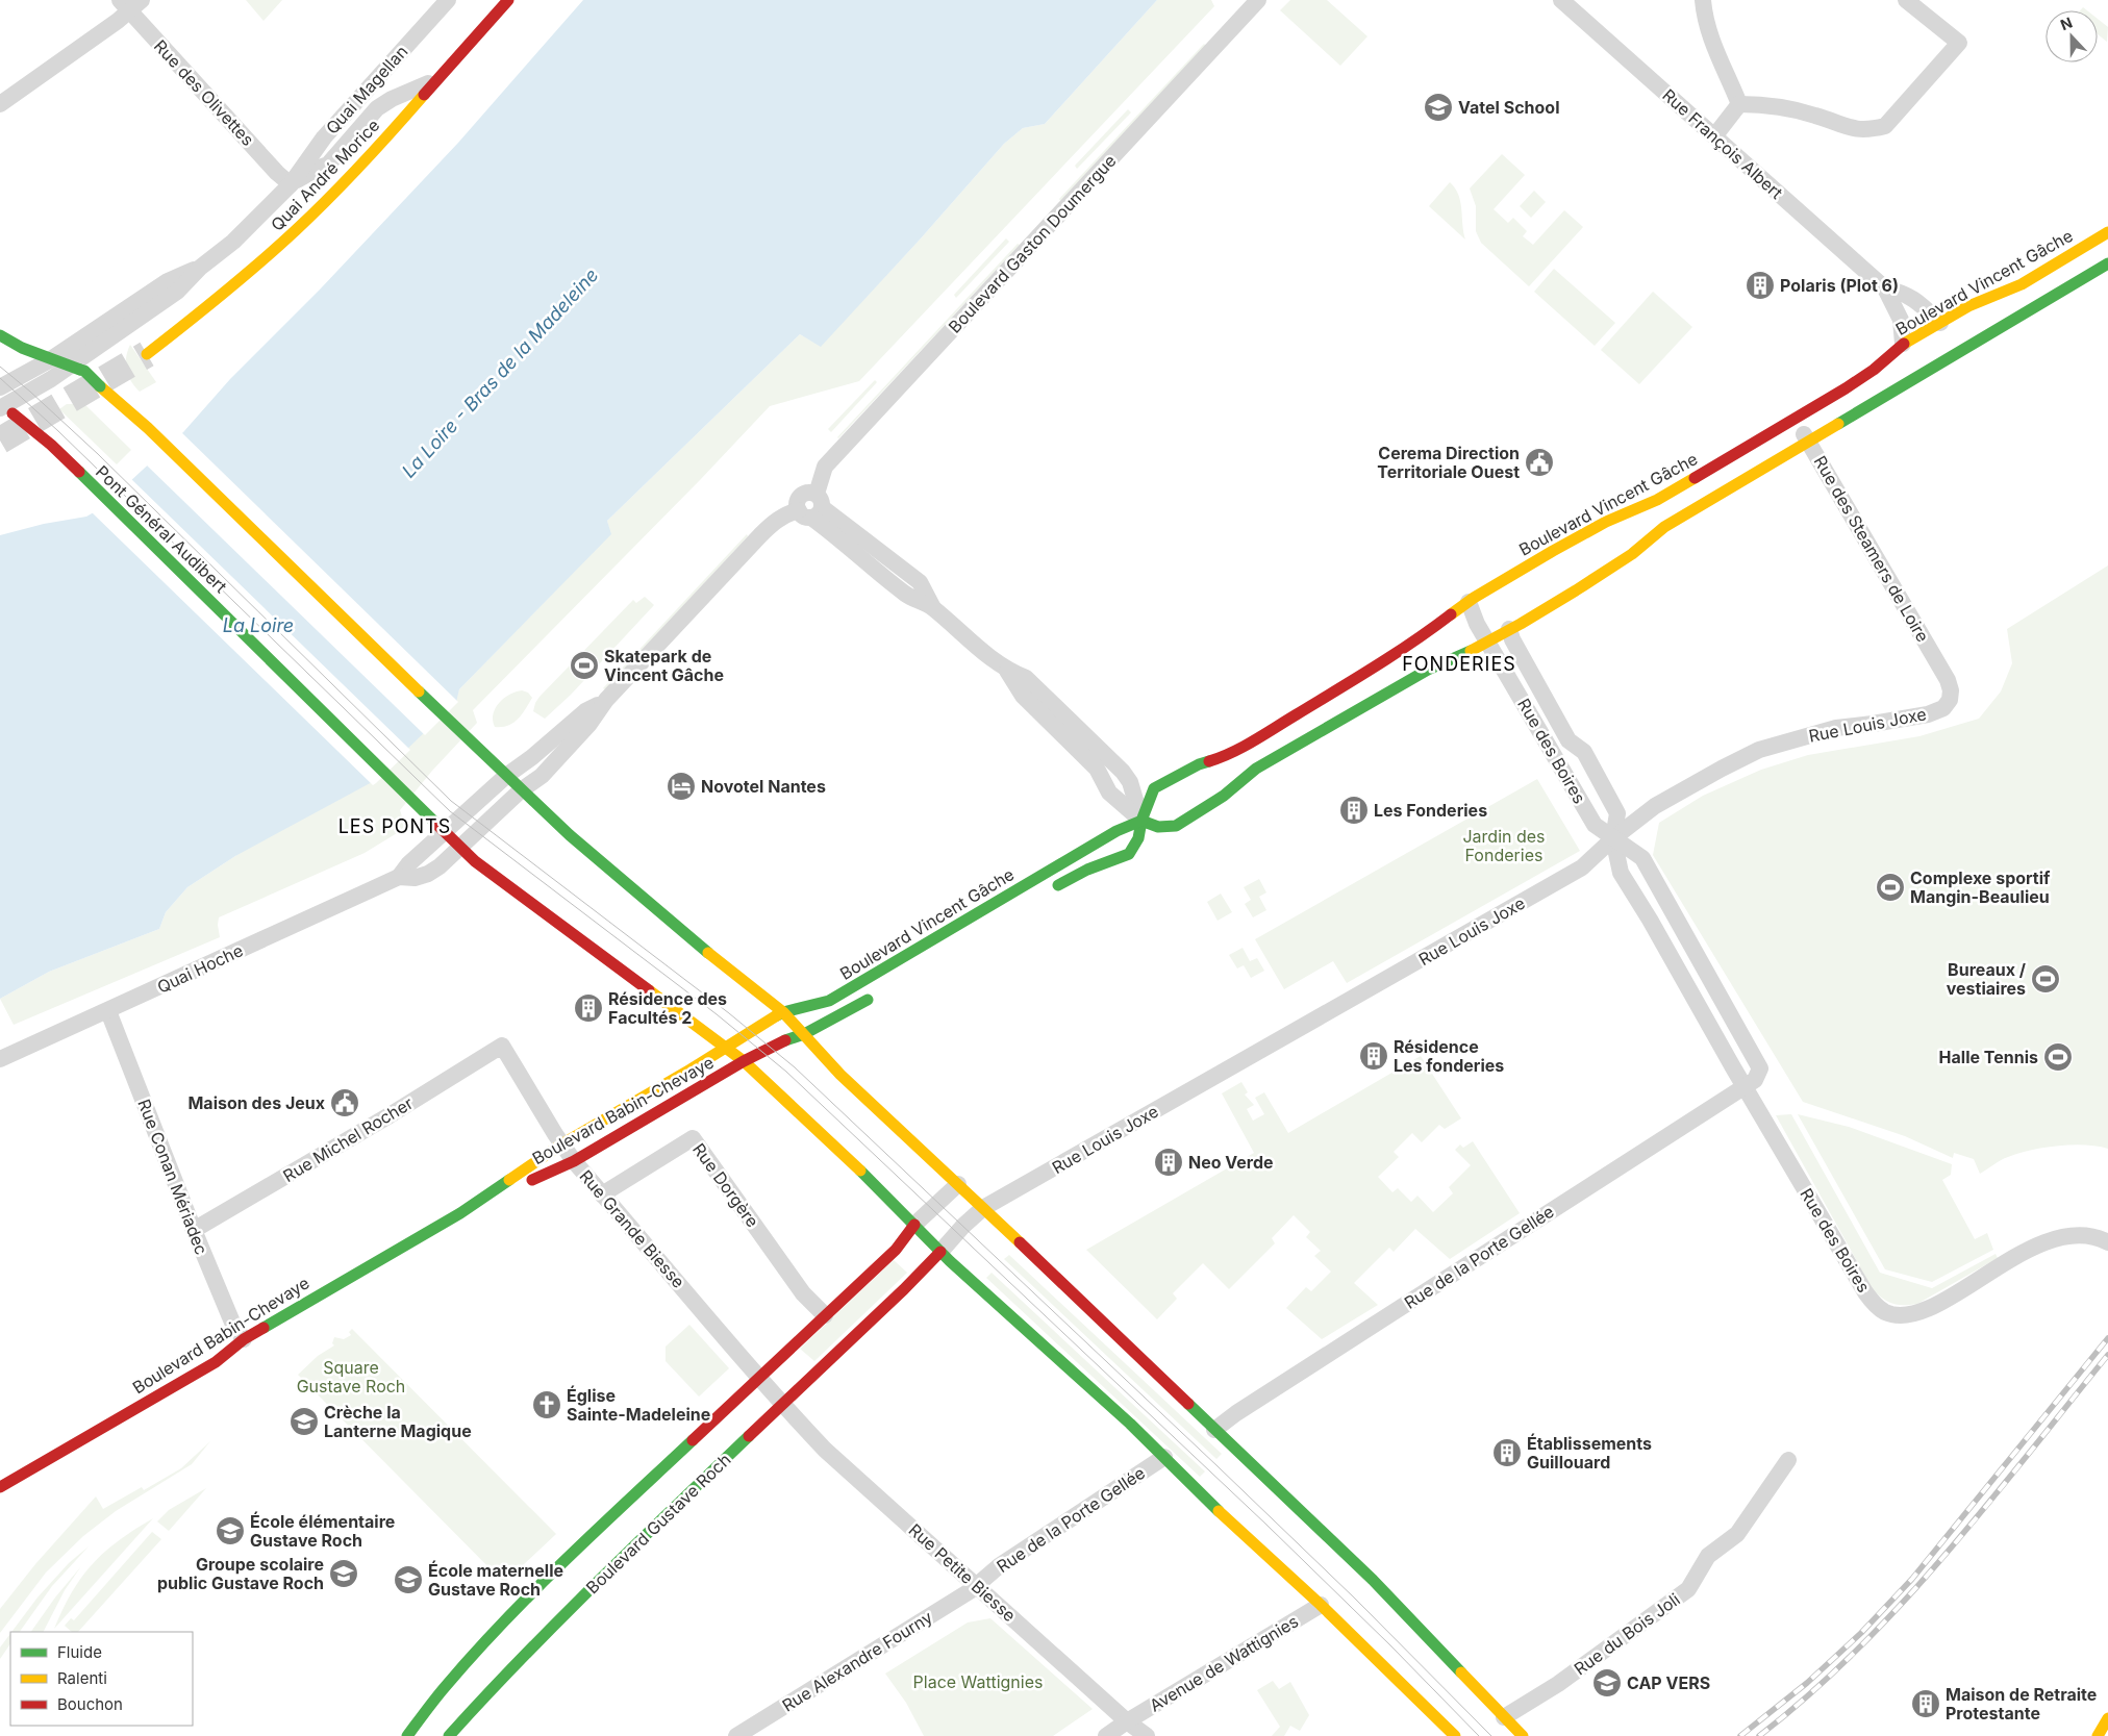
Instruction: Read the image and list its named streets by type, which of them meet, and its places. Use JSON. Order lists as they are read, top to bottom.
{
  "streets": {
    "main road": [
      "Quai André Morice",
      "Boulevard Vincent Gâche",
      "Pont Général Audibert",
      "Boulevard Babin-Chevaye",
      "Boulevard Gustave Roch"
    ],
    "street": [
      "Quai Magellan",
      "Rue des Olivettes",
      "Rue François Albert",
      "Boulevard Gaston Doumergue",
      "Rue des Steamers de Loire",
      "Rue Louis Joxe",
      "Rue des Boires",
      "Quai Hoche",
      "Rue Michel Rocher",
      "Rue Conan Mériadec",
      "Rue Dorgère",
      "Rue Grande Biesse",
      "Rue de la Porte Gellée",
      "Rue Petite Biesse",
      "Rue du Bois Joli",
      "Rue Alexandre Fourny",
      "Avenue de Wattignies"
    ]
  },
  "crossings": [
    ["Quai Magellan", "Rue des Olivettes"],
    ["Quai Magellan", "Quai André Morice"],
    ["Rue François Albert", "Boulevard Vincent Gâche"],
    ["Boulevard Vincent Gâche", "Pont Général Audibert"],
    ["Boulevard Vincent Gâche", "Rue des Steamers de Loire"],
    ["Boulevard Vincent Gâche", "Rue des Boires"],
    ["Boulevard Vincent Gâche", "Boulevard Babin-Chevaye"],
    ["Pont Général Audibert", "Rue Louis Joxe"],
    ["Pont Général Audibert", "Boulevard Babin-Chevaye"],
    ["Pont Général Audibert", "Rue de la Porte Gellée"],
    ["Pont Général Audibert", "Boulevard Gustave Roch"],
    ["Pont Général Audibert", "Avenue de Wattignies"],
    ["Rue des Steamers de Loire", "Rue Louis Joxe"],
    ["Rue Louis Joxe", "Rue des Boires"],
    ["Rue Louis Joxe", "Boulevard Gustave Roch"],
    ["Rue des Boires", "Rue de la Porte Gellée"],
    ["Quai Hoche", "Rue Conan Mériadec"],
    ["Boulevard Babin-Chevaye", "Rue Conan Mériadec"],
    ["Boulevard Babin-Chevaye", "Rue Grande Biesse"],
    ["Rue Michel Rocher", "Rue Conan Mériadec"],
    ["Rue Michel Rocher", "Rue Grande Biesse"],
    ["Rue Dorgère", "Rue Grande Biesse"],
    ["Rue de la Porte Gellée", "Rue Petite Biesse"],
    ["Rue de la Porte Gellée", "Rue Alexandre Fourny"],
    ["Boulevard Gustave Roch", "Rue Petite Biesse"],
    ["Rue Petite Biesse", "Rue Alexandre Fourny"],
    ["Rue Petite Biesse", "Avenue de Wattignies"]
  ],
  "districts": ["FONDERIES", "LES PONTS"],
  "water": ["La Loire - Bras de la Madeleine", "La Loire"],
  "parks": ["Jardin des Fonderies", "Square Gustave Roch", "Place Wattignies"],
  "places": {
    "school or university": [
      "Vatel School",
      "Crèche la Lanterne Magique",
      "École élémentaire Gustave Roch",
      "Groupe scolaire public Gustave Roch",
      "École maternelle Gustave Roch",
      "CAP VERS"
    ],
    "building": [
      "Polaris (Plot 6)",
      "Les Fonderies",
      "Résidence des Facultés 2",
      "Résidence Les fonderies",
      "Neo Verde",
      "Établissements Guillouard",
      "Maison de Retraite Protestante"
    ],
    "public building": ["Cerema Direction Territoriale Ouest", "Maison des Jeux"],
    "sports": [
      "Skatepark de Vincent Gâche",
      "Complexe sportif Mangin-Beaulieu",
      "Bureaux / vestiaires",
      "Halle Tennis"
    ],
    "hotel": ["Novotel Nantes"],
    "church": ["Église Sainte-Madeleine"]
  },
  "legend": ["Fluide", "Ralenti", "Bouchon"],
  "north": "top"
}
